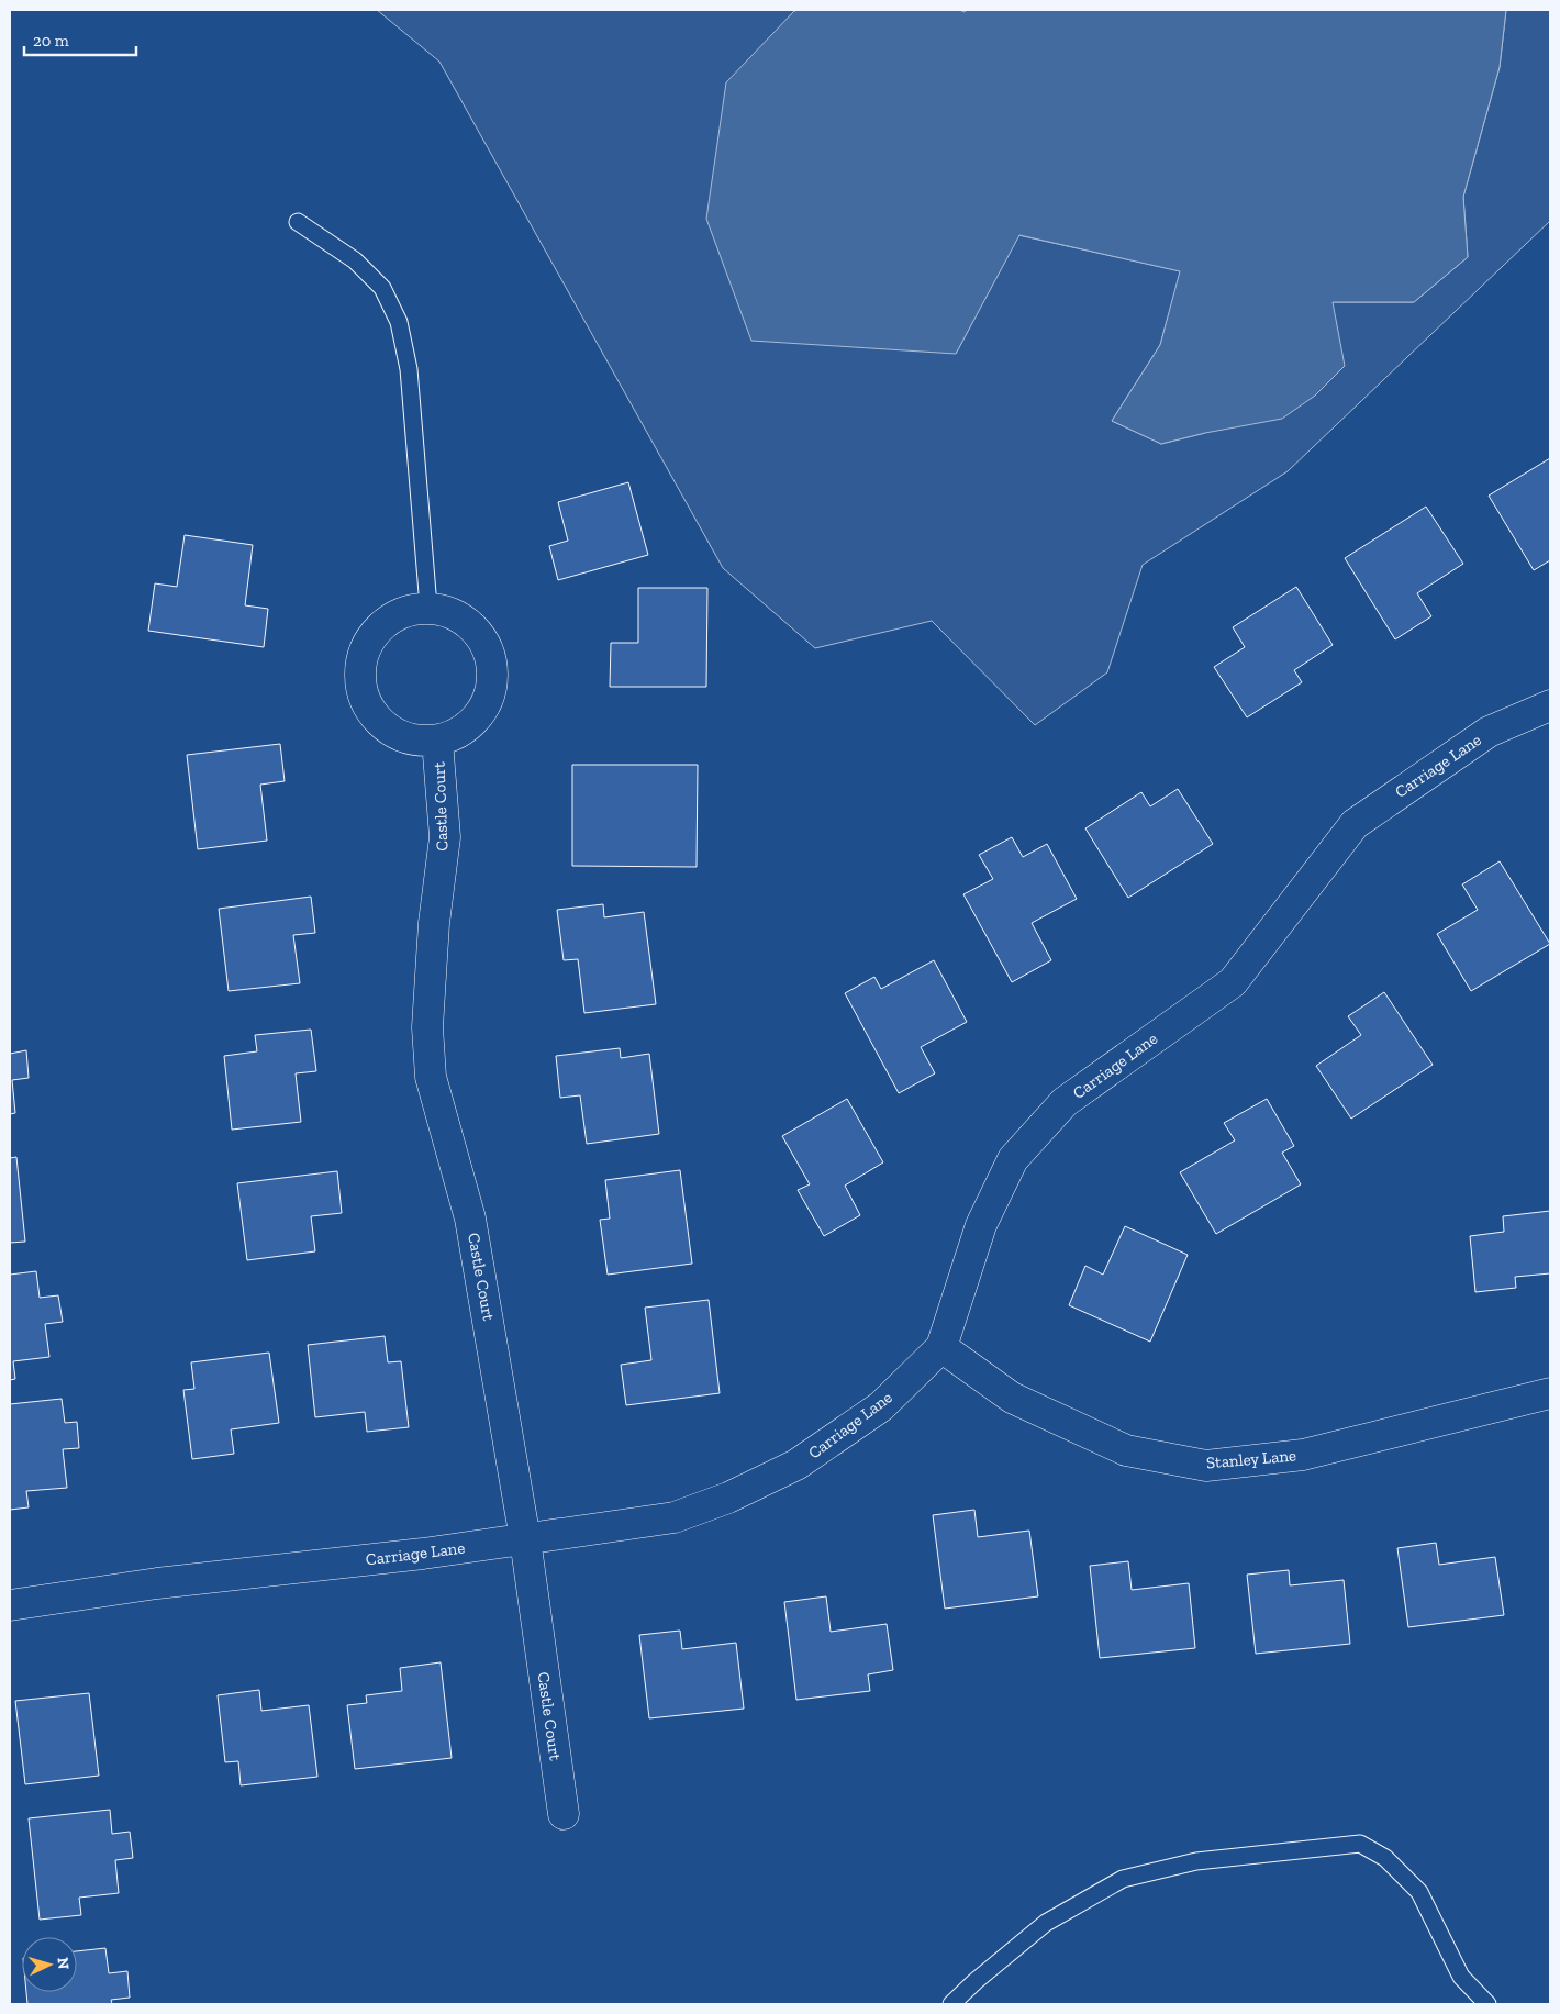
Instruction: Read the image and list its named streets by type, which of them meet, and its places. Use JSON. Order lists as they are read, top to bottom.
{
  "streets": {
    "street": ["Carriage Lane", "Castle Court", "Stanley Lane"]
  },
  "crossings": [
    ["Carriage Lane", "Castle Court"],
    ["Carriage Lane", "Stanley Lane"]
  ],
  "scale_bar": "20 m",
  "north": "right"
}
